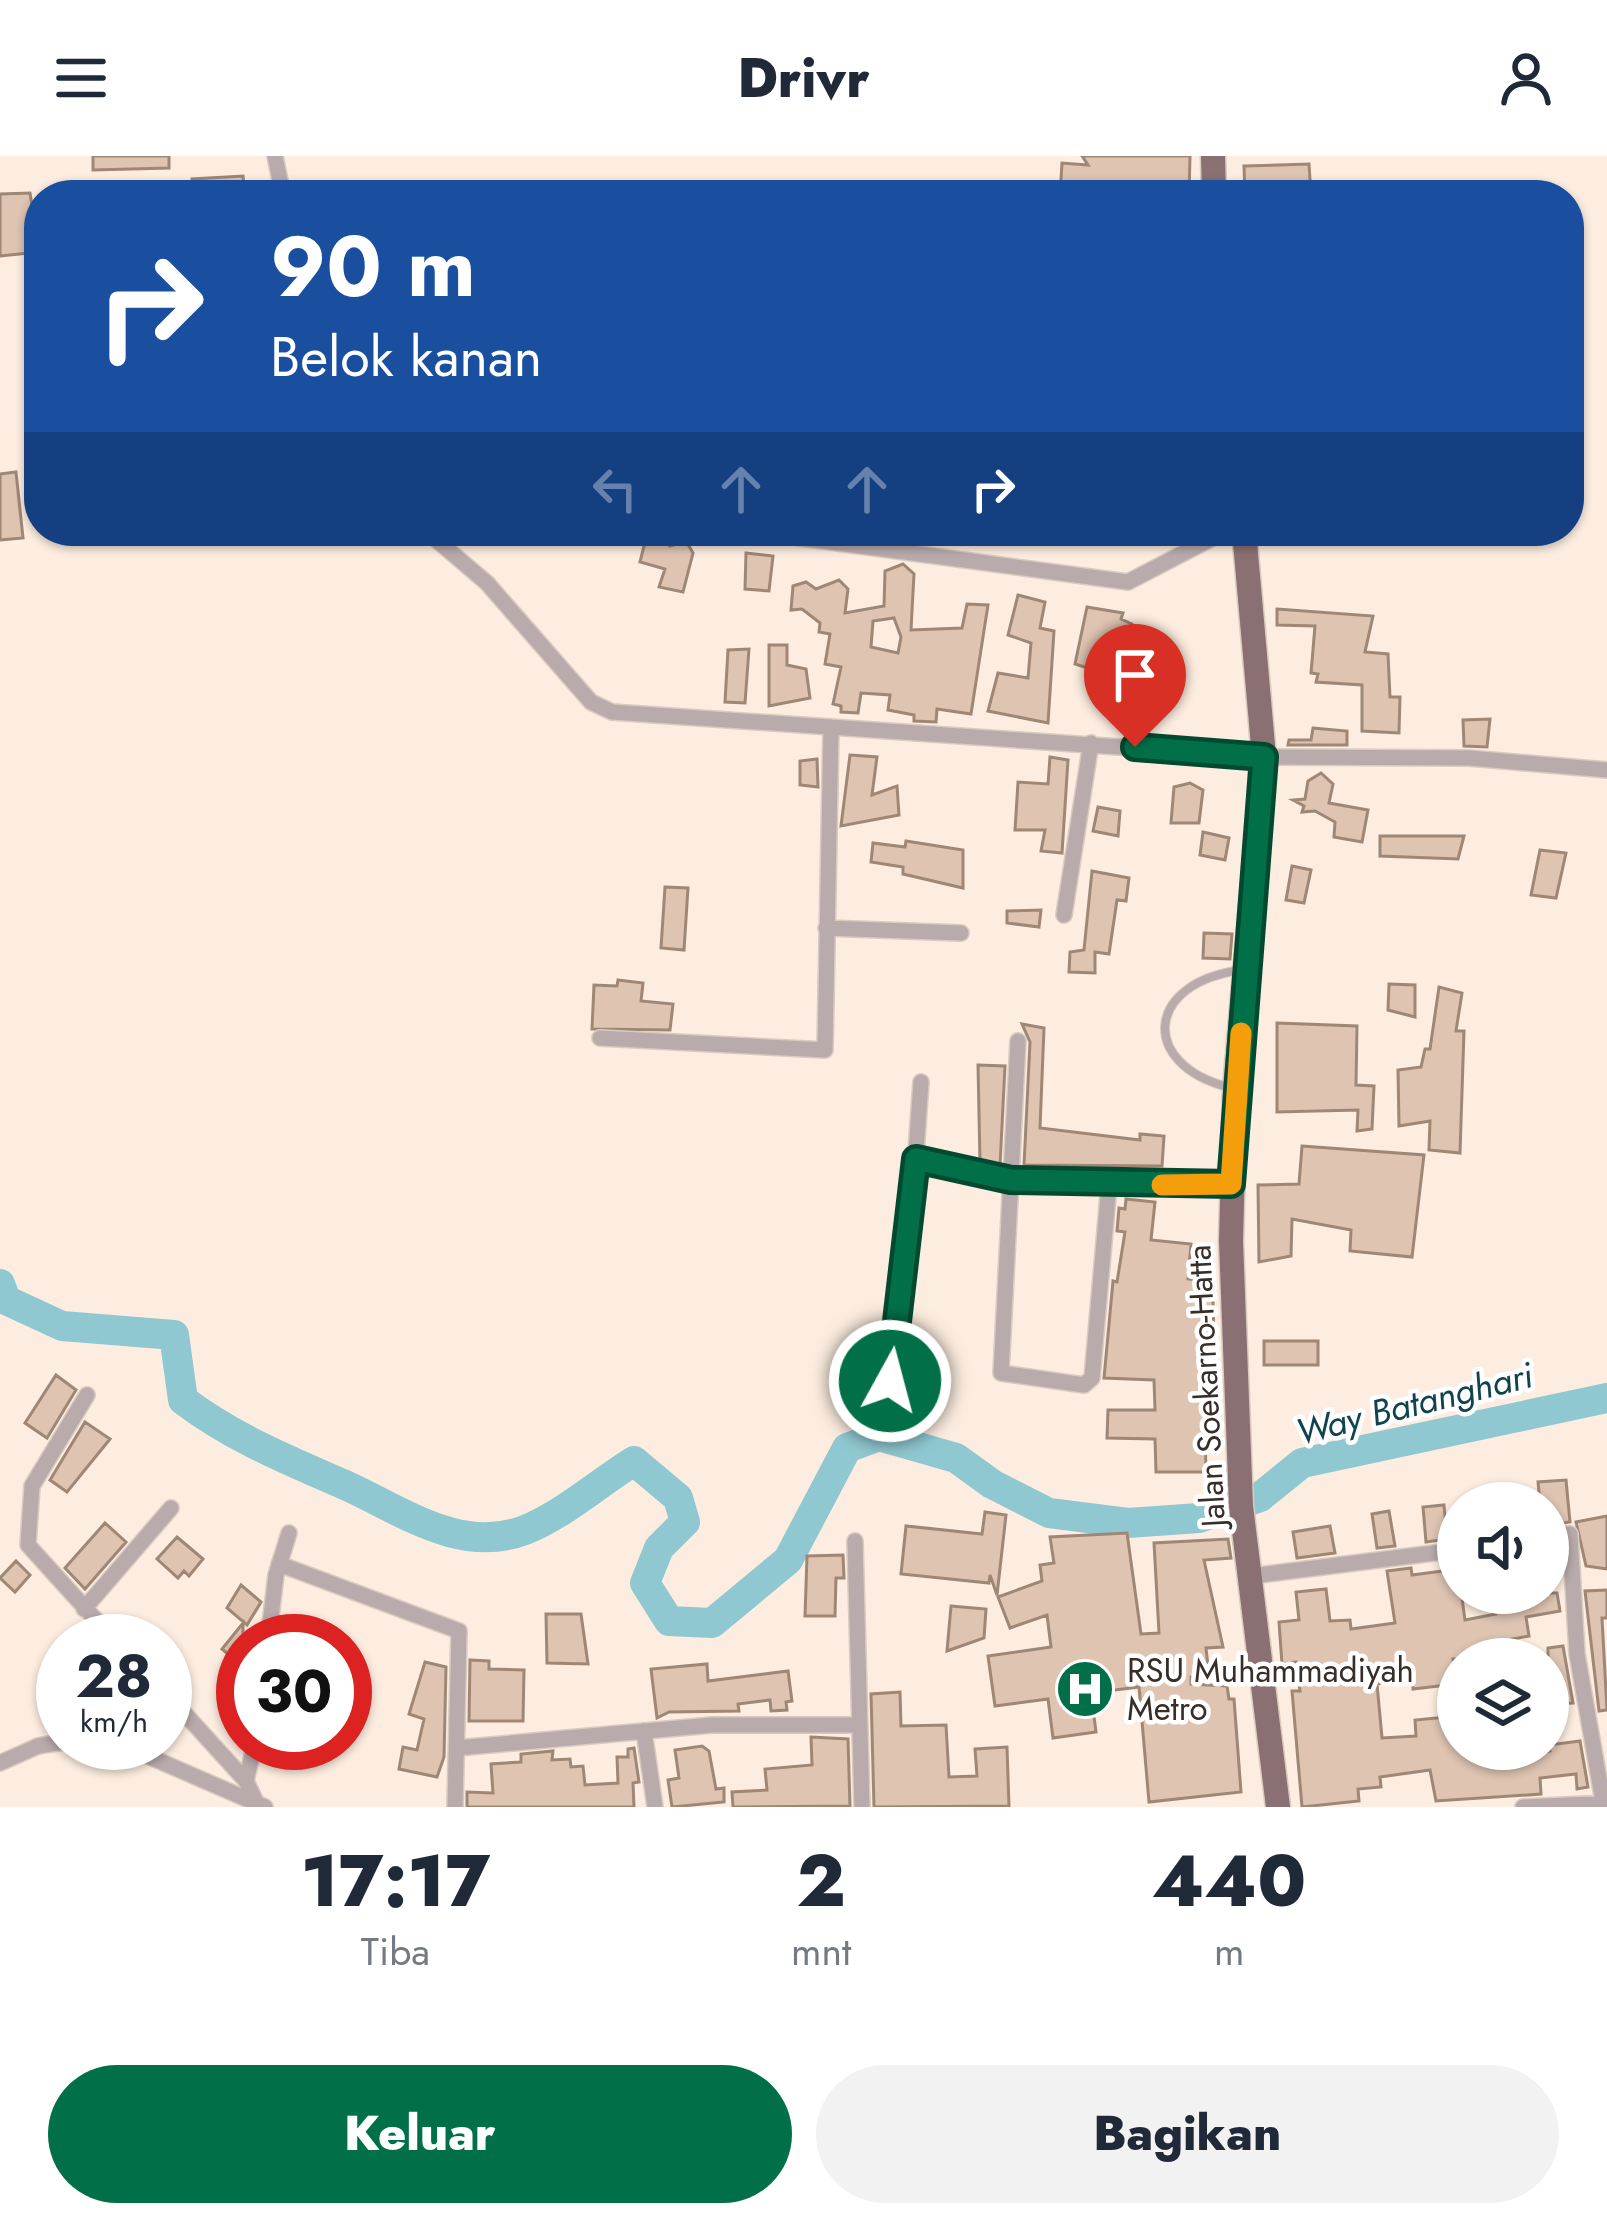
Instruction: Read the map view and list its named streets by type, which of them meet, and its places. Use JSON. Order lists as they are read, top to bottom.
{
  "streets": {
    "main road": ["Jalan Soekarno-Hatta"]
  },
  "water": ["Way Batanghari"],
  "places": {
    "hospital": ["RSU Muhammadiyah Metro"]
  },
  "page": {
    "header": "Drivr",
    "turn": ["90 m", "Belok kanan"],
    "speed": "28 km/h",
    "limit": "30",
    "eta": [
      "17:17",
      "Tiba",
      "2",
      "mnt",
      "440",
      "m"
    ],
    "buttons": ["Keluar", "Bagikan"]
  }
}
